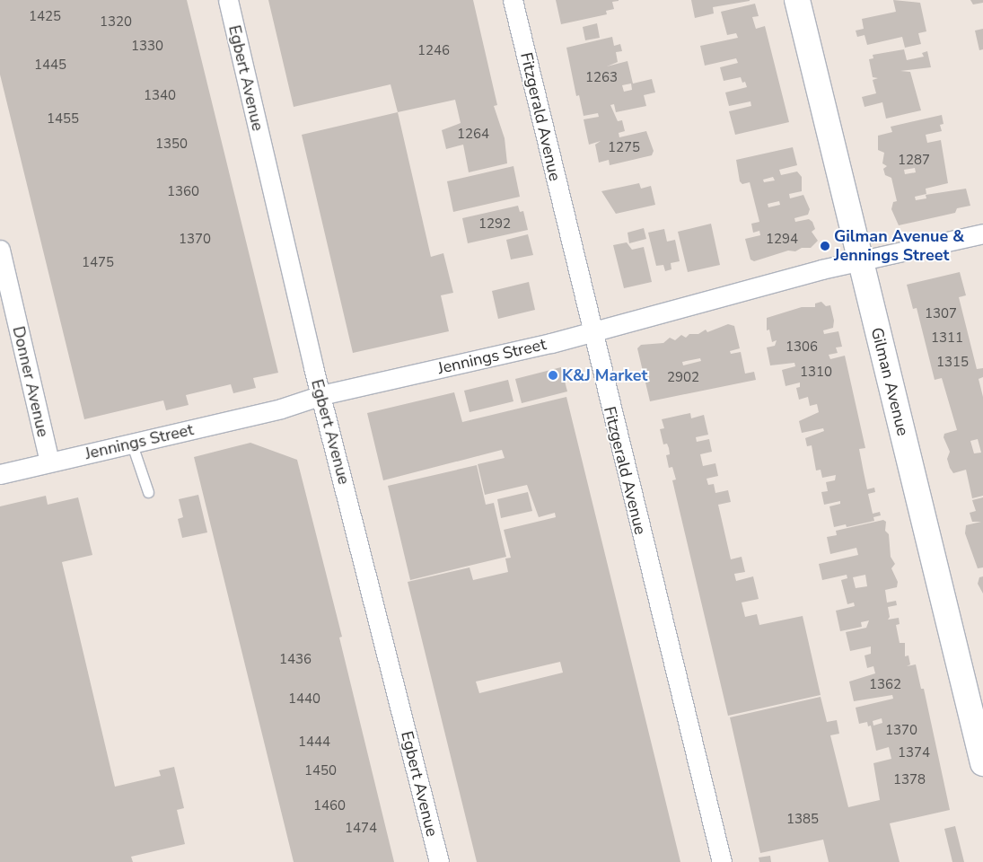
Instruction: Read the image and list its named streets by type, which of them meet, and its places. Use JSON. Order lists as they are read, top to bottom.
{
  "streets": {
    "street": [
      "Egbert Avenue",
      "Fitzgerald Avenue",
      "Jennings Street",
      "Donner Avenue",
      "Gilman Avenue"
    ]
  },
  "crossings": [
    ["Egbert Avenue", "Jennings Street"],
    ["Fitzgerald Avenue", "Jennings Street"],
    ["Jennings Street", "Donner Avenue"],
    ["Jennings Street", "Gilman Avenue"]
  ],
  "places": ["Gilman Avenue & Jennings Street", "K&J Market"],
  "house_numbers": [
    "1425",
    "1320",
    "1330",
    "1246",
    "1445",
    "1263",
    "1340",
    "1455",
    "1264",
    "1350",
    "1275",
    "1287",
    "1360",
    "1292",
    "1370",
    "1294",
    "1475",
    "1307",
    "1311",
    "1306",
    "1315",
    "1310",
    "2902",
    "1436",
    "1362",
    "1440",
    "1370",
    "1444",
    "1374",
    "1450",
    "1378",
    "1460",
    "1385",
    "1474"
  ]
}
